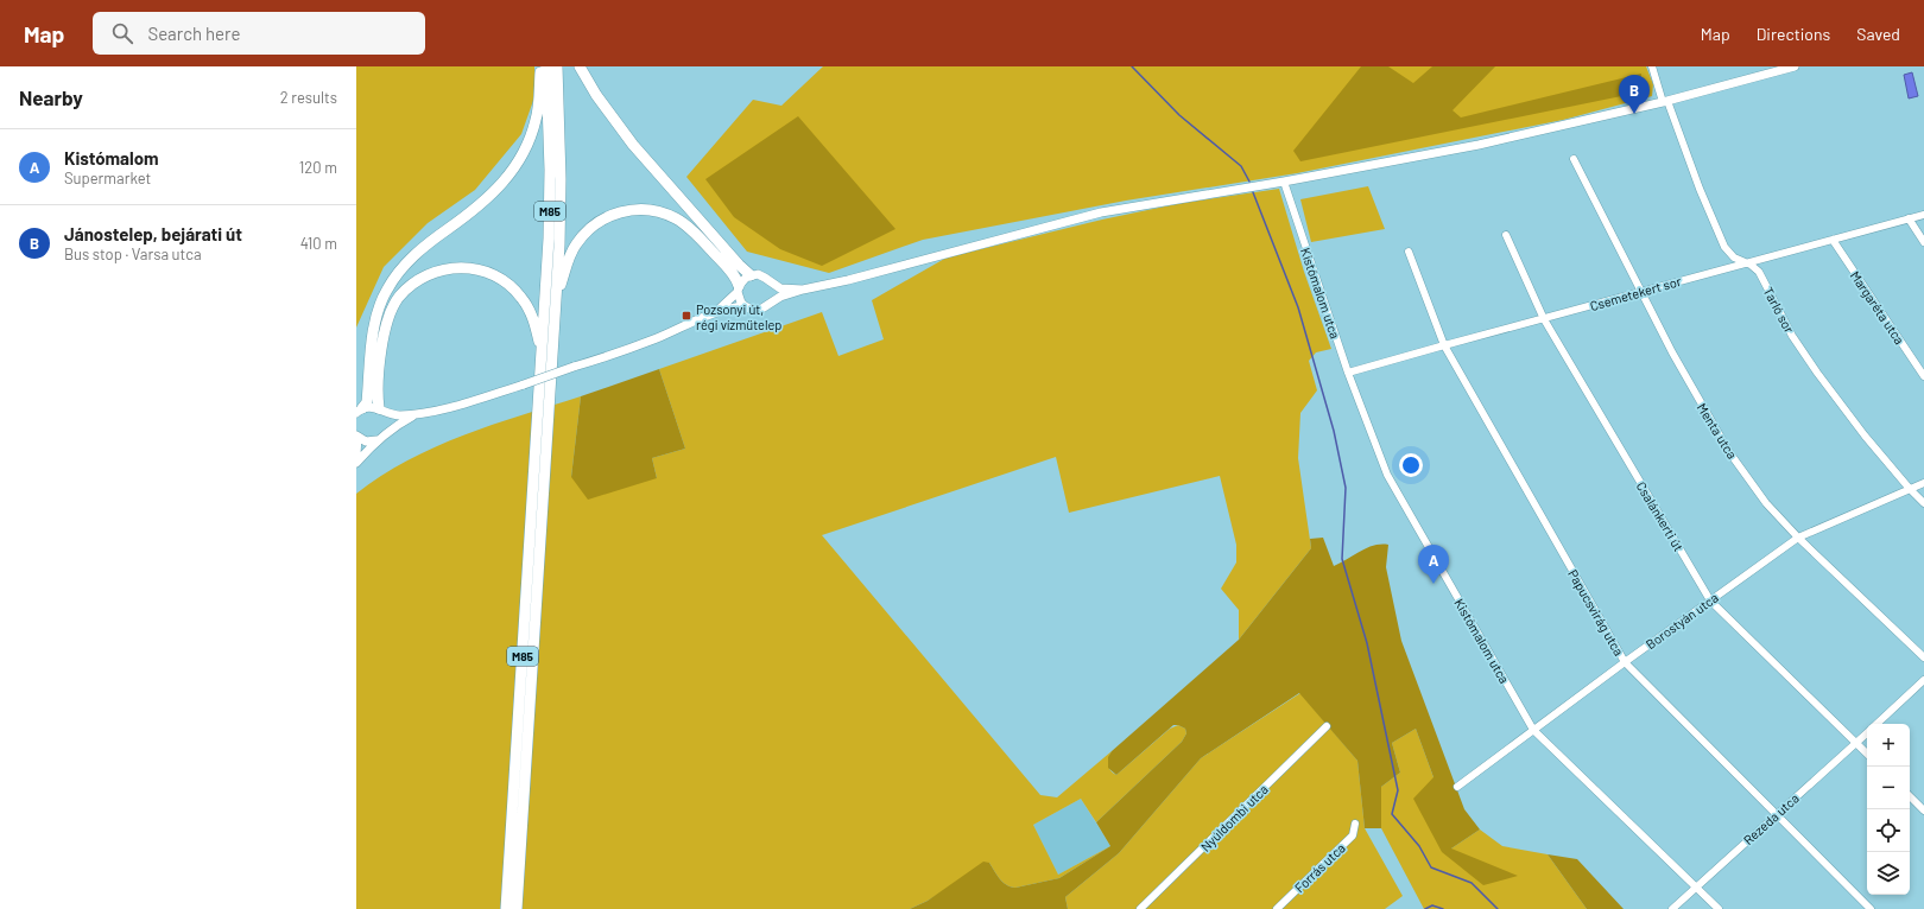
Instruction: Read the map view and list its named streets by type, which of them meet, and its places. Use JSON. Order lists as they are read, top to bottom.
{
  "streets": {
    "highway": ["M85"],
    "street": [
      "Kistómalom utca",
      "Csemetekert sor",
      "Margaréta utca",
      "Tarló sor",
      "Menta utca",
      "Csalánkerti út",
      "Papucsvirág utca",
      "Borostyán utca",
      "Nyúldombi utca",
      "Rezeda utca",
      "Forrás utca"
    ]
  },
  "crossings": [
    ["Kistómalom utca", "Csemetekert sor"],
    ["Kistómalom utca", "Borostyán utca"],
    ["Kistómalom utca", "Rezeda utca"],
    ["Csemetekert sor", "Margaréta utca"],
    ["Csemetekert sor", "Tarló sor"],
    ["Csemetekert sor", "Menta utca"],
    ["Csemetekert sor", "Csalánkerti út"],
    ["Csemetekert sor", "Papucsvirág utca"],
    ["Tarló sor", "Borostyán utca"],
    ["Menta utca", "Borostyán utca"],
    ["Csalánkerti út", "Borostyán utca"],
    ["Csalánkerti út", "Rezeda utca"],
    ["Papucsvirág utca", "Borostyán utca"],
    ["Papucsvirág utca", "Rezeda utca"]
  ],
  "places": {
    "transit": ["Pozsonyi út, régi vízműtelep"]
  },
  "page": {
    "header": "Map",
    "search": "Search here",
    "nav": ["Map", "Directions", "Saved"],
    "heading": ["Nearby", "2 results"],
    "pins": ["B", "A"],
    "list": [
      {
        "mark": "A",
        "name": "Kistómalom",
        "note": "Supermarket",
        "value": "120 m"
      },
      {
        "mark": "B",
        "name": "Jánostelep, bejárati út",
        "note": "Bus stop · Varsa utca",
        "value": "410 m"
      }
    ],
    "map_buttons": ["+", "−"]
  }
}
